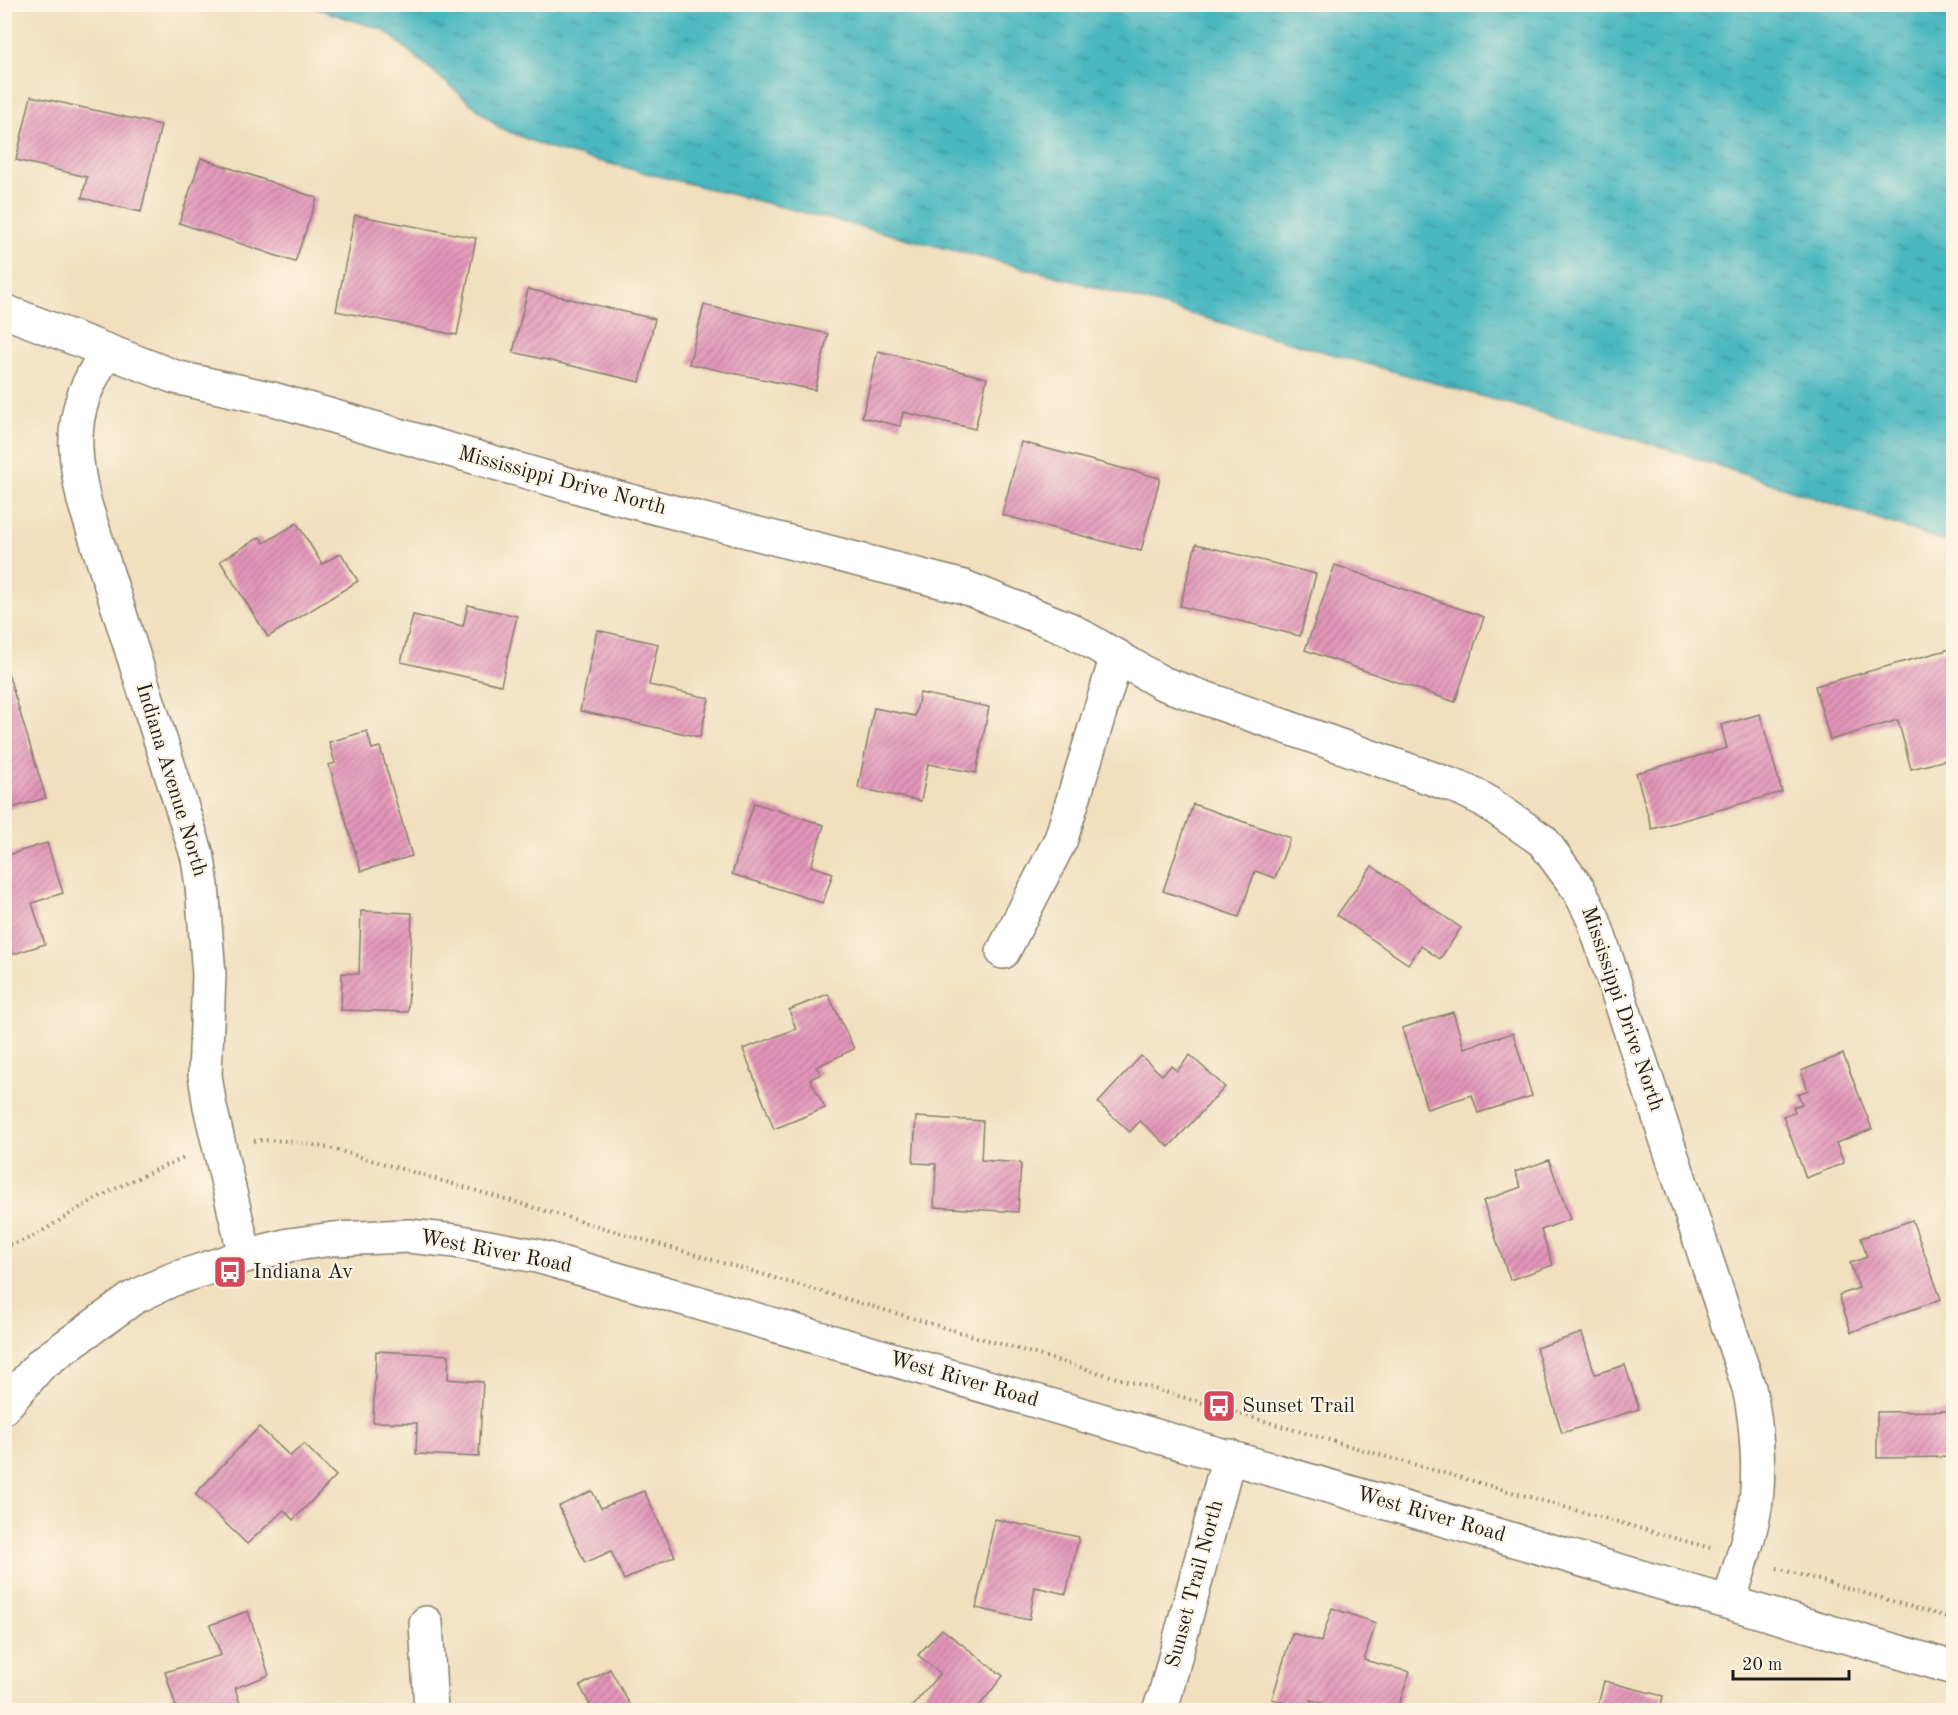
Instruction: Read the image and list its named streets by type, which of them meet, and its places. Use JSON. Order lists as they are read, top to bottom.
{
  "streets": {
    "street": [
      "Mississippi Drive North",
      "Indiana Avenue North",
      "West River Road",
      "Sunset Trail North"
    ]
  },
  "crossings": [
    ["Mississippi Drive North", "Indiana Avenue North"],
    ["Mississippi Drive North", "West River Road"],
    ["Indiana Avenue North", "West River Road"],
    ["West River Road", "Sunset Trail North"]
  ],
  "places": {
    "bus stop": ["Indiana Av", "Sunset Trail"]
  },
  "scale_bar": "20 m"
}
